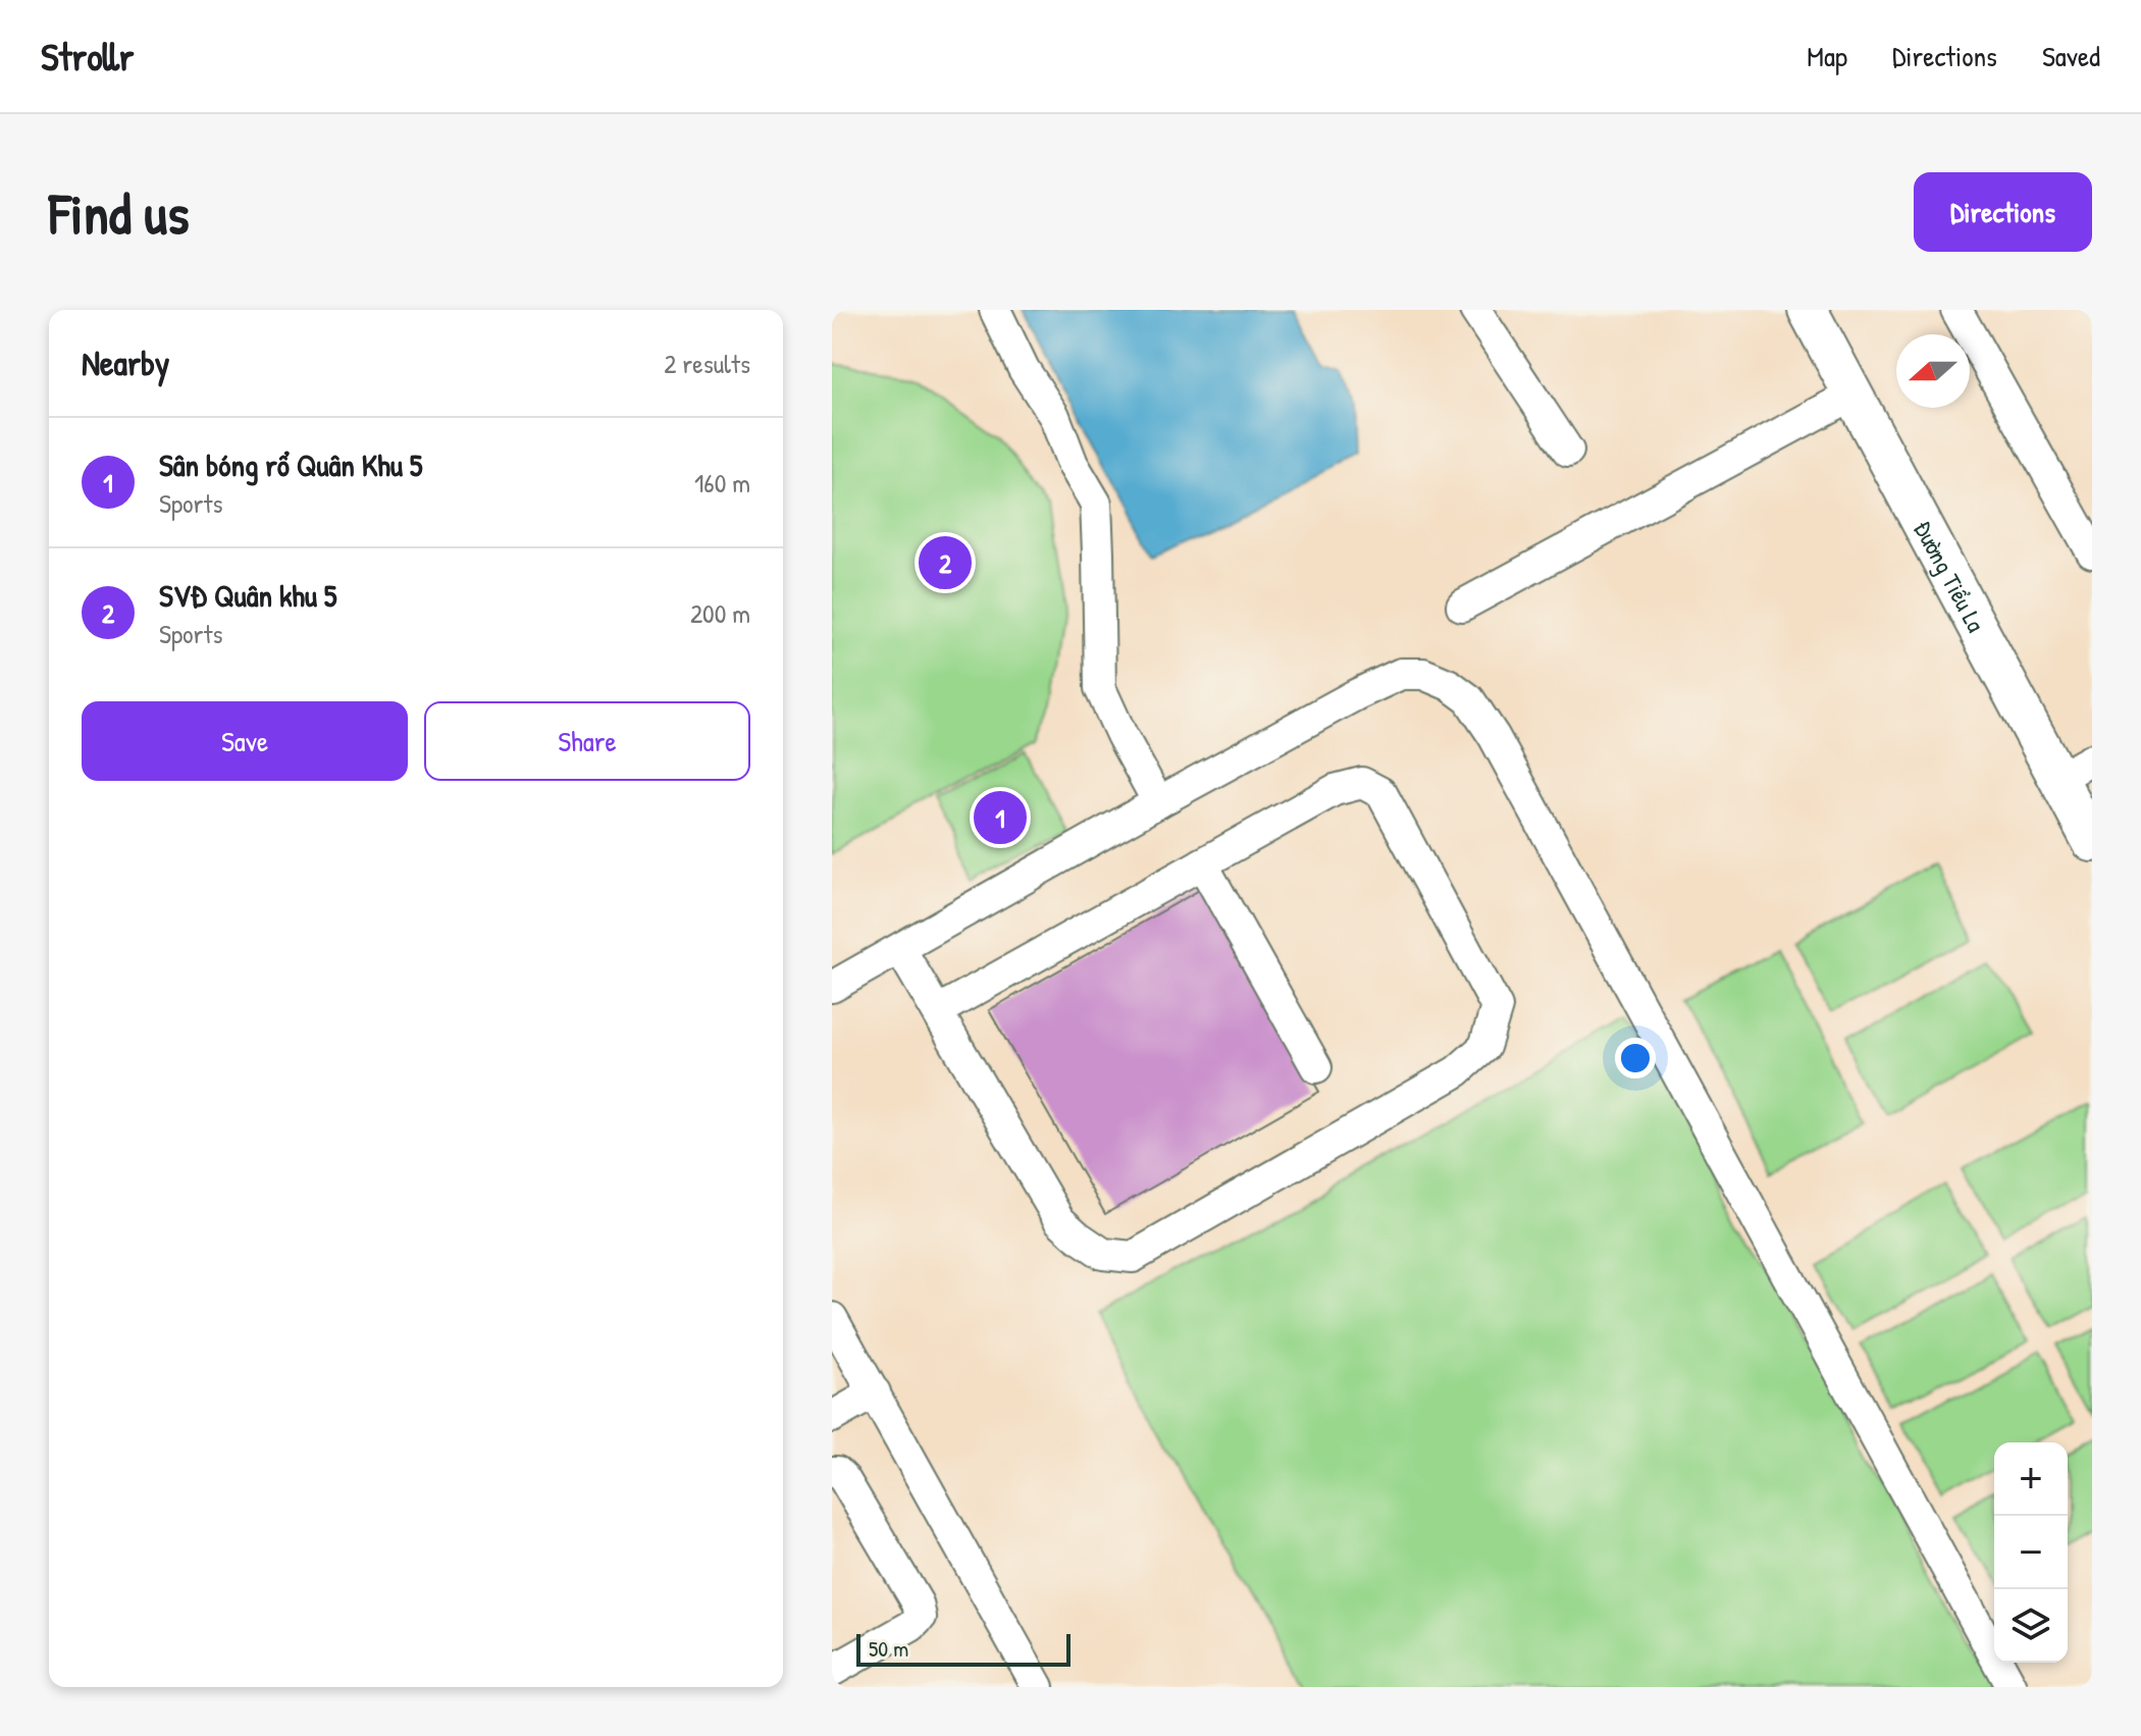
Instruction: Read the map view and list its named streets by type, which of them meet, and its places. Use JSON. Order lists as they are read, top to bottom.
{
  "streets": {
    "main road": ["Đường Tiểu La"]
  },
  "scale_bar": "50 m",
  "north": "left",
  "page": {
    "header": "Strollr",
    "nav": ["Map", "Directions", "Saved"],
    "buttons": [
      "Directions",
      ["Save", "Share"]
    ],
    "title": "Find us",
    "heading": ["Nearby", "2 results"],
    "list": [
      {
        "mark": "1",
        "name": "Sân bóng rổ Quân Khu 5",
        "note": "Sports",
        "value": "160 m"
      },
      {
        "mark": "2",
        "name": "SVĐ Quân khu 5",
        "note": "Sports",
        "value": "200 m"
      }
    ],
    "pins": ["2", "1"],
    "map_buttons": ["+", "−"],
    "scale": "50 m"
  }
}
